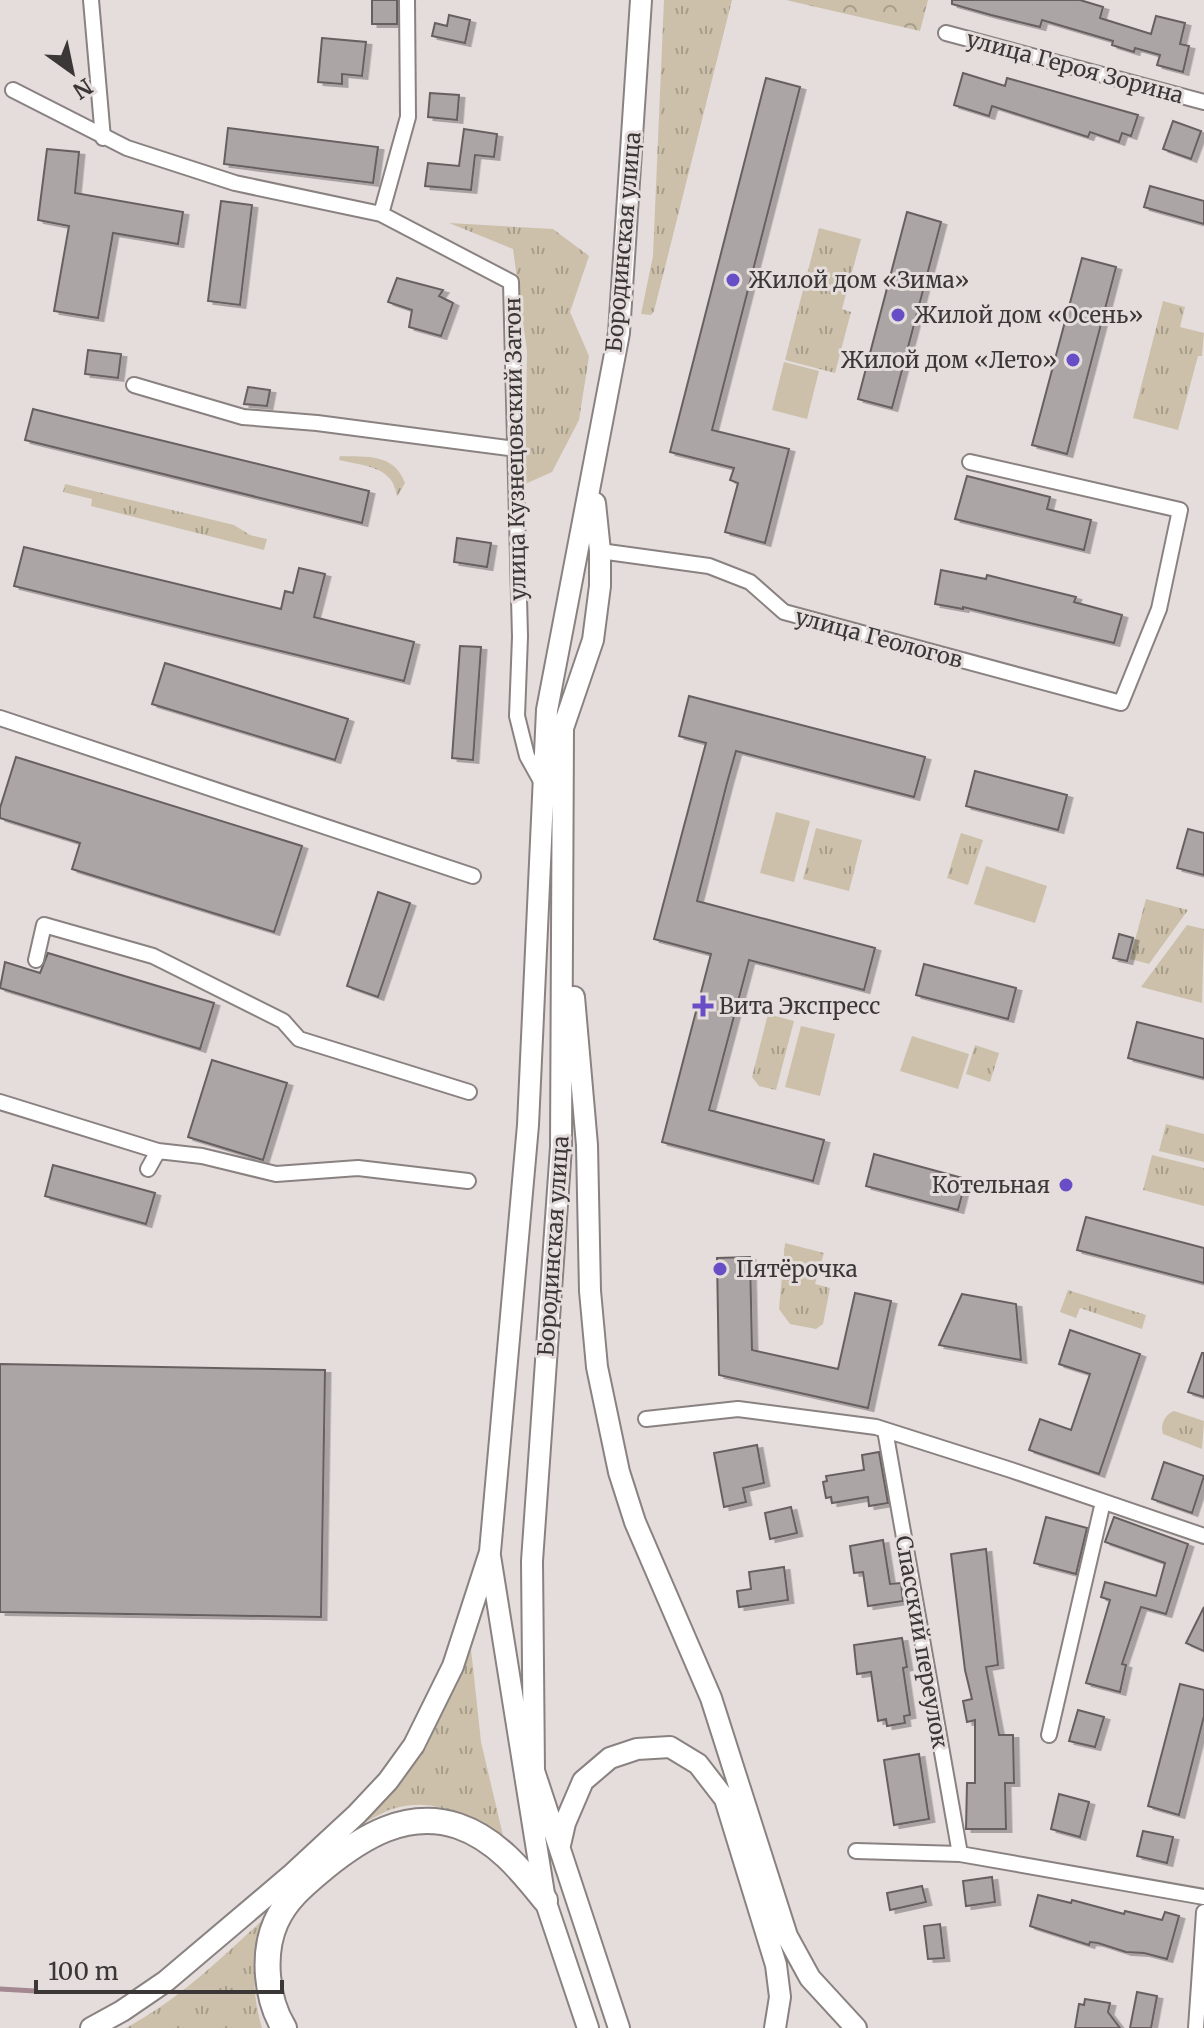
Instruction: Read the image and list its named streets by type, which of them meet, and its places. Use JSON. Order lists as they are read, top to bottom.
{
  "streets": {
    "street": [
      "улица Героя Зорина",
      "Бородинская улица",
      "улица Кузнецовский Затон",
      "улица Геологов",
      "Спасский переулок"
    ]
  },
  "crossings": [
    ["Бородинская улица", "улица Кузнецовский Затон"],
    ["Бородинская улица", "улица Геологов"]
  ],
  "places": {
    "other": [
      "Жилой дом «Зима»",
      "Жилой дом «Осень»",
      "Жилой дом «Лето»",
      "Котельная",
      "Пятёрочка"
    ],
    "health": ["Вита Экспресс"]
  },
  "scale_bar": "100 m",
  "north": "bottom right"
}
